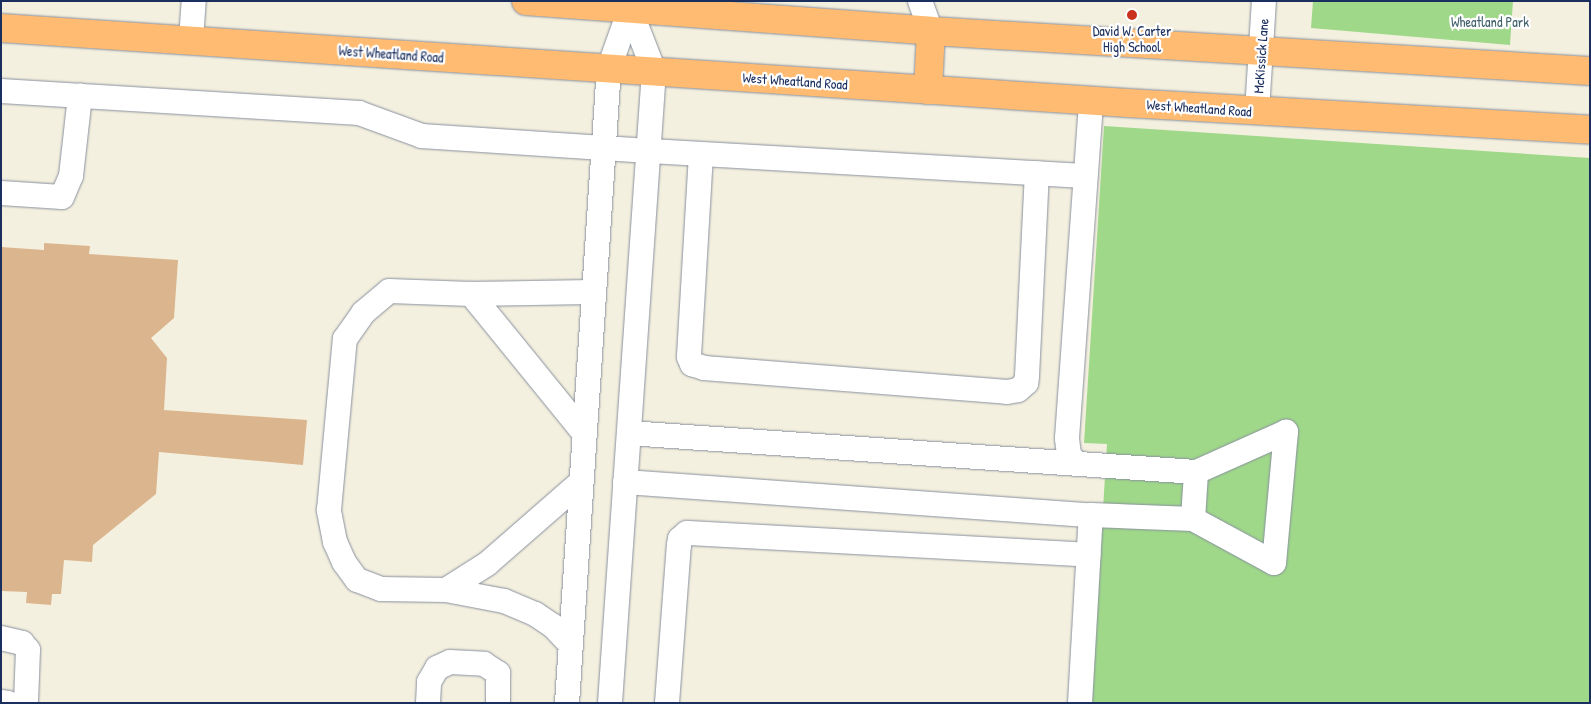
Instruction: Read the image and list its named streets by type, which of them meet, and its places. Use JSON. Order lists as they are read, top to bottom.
{
  "streets": {
    "main road": ["West Wheatland Road"],
    "street": ["McKissick Lane"]
  },
  "crossings": [
    ["West Wheatland Road", "McKissick Lane"]
  ],
  "parks": ["Wheatland Park"],
  "places": ["David W. Carter High School"]
}
